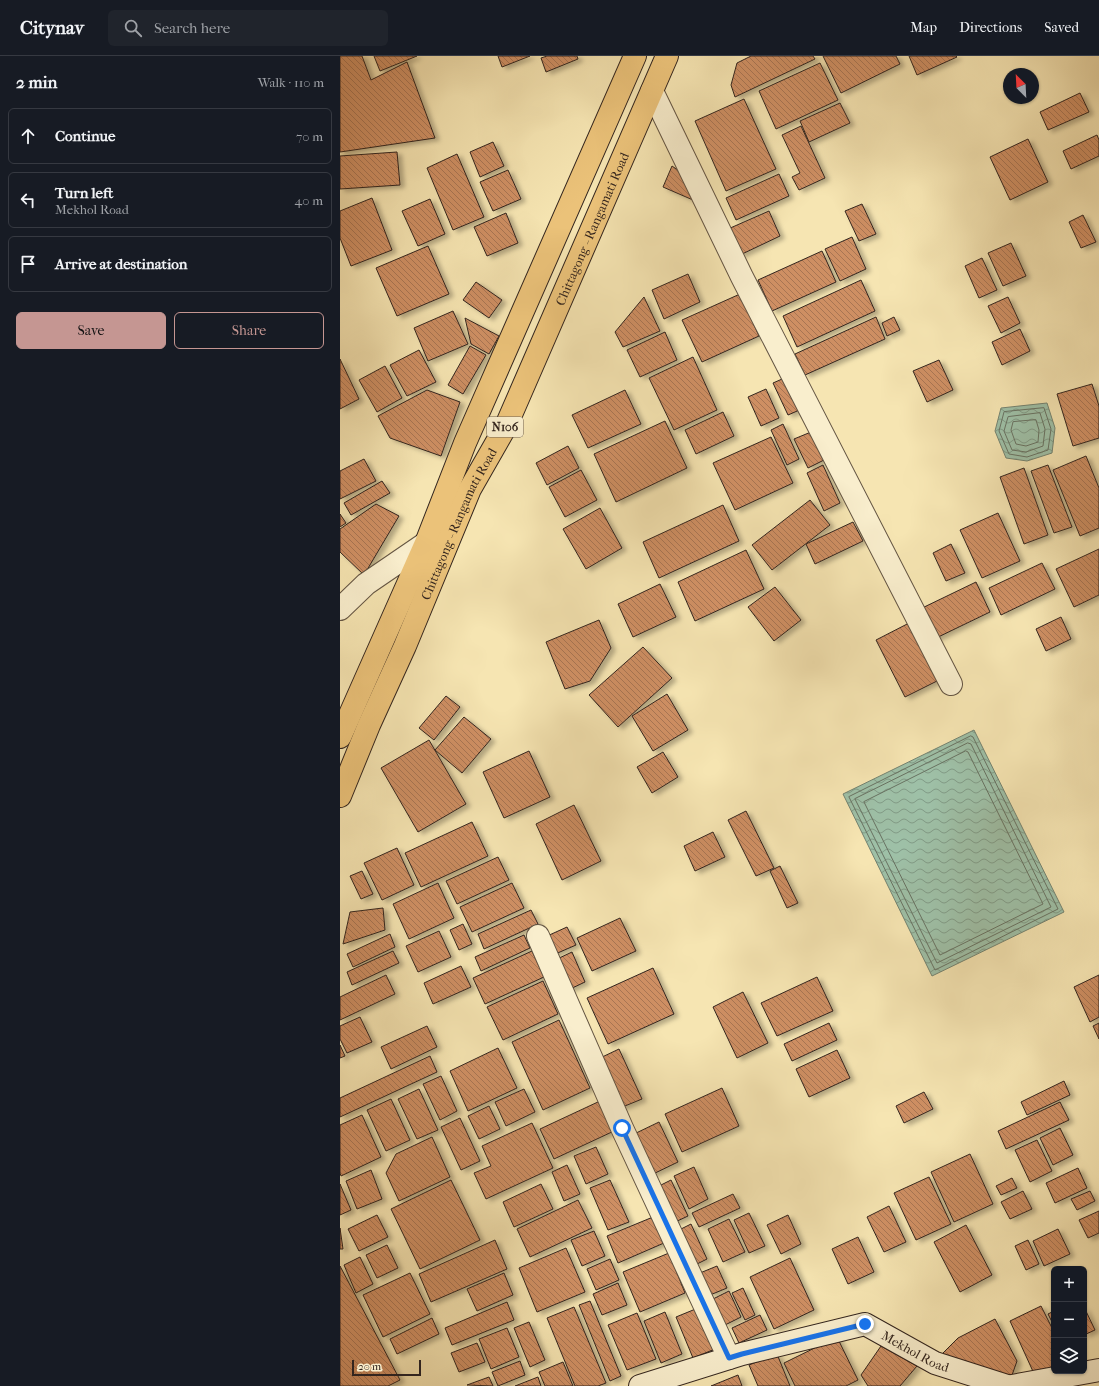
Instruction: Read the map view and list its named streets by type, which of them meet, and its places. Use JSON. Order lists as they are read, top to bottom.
{
  "streets": {
    "highway": ["Chittagong - Rangamati Road", "N106"],
    "street": ["Mekhol Road"]
  },
  "crossings": [
    ["Chittagong - Rangamati Road", "N106"]
  ],
  "scale_bar": "20 m",
  "north": "top left",
  "page": {
    "header": "Citynav",
    "search": "Search here",
    "nav": ["Map", "Directions", "Saved"],
    "heading": ["2 min", "Walk · 110 m"],
    "list": [
      ["Continue", "70 m"],
      ["Turn left", "Mekhol Road", "40 m"],
      "Arrive at destination"
    ],
    "buttons": ["Save", "Share"],
    "map_buttons": ["+", "−"],
    "scale": "20 m"
  }
}
